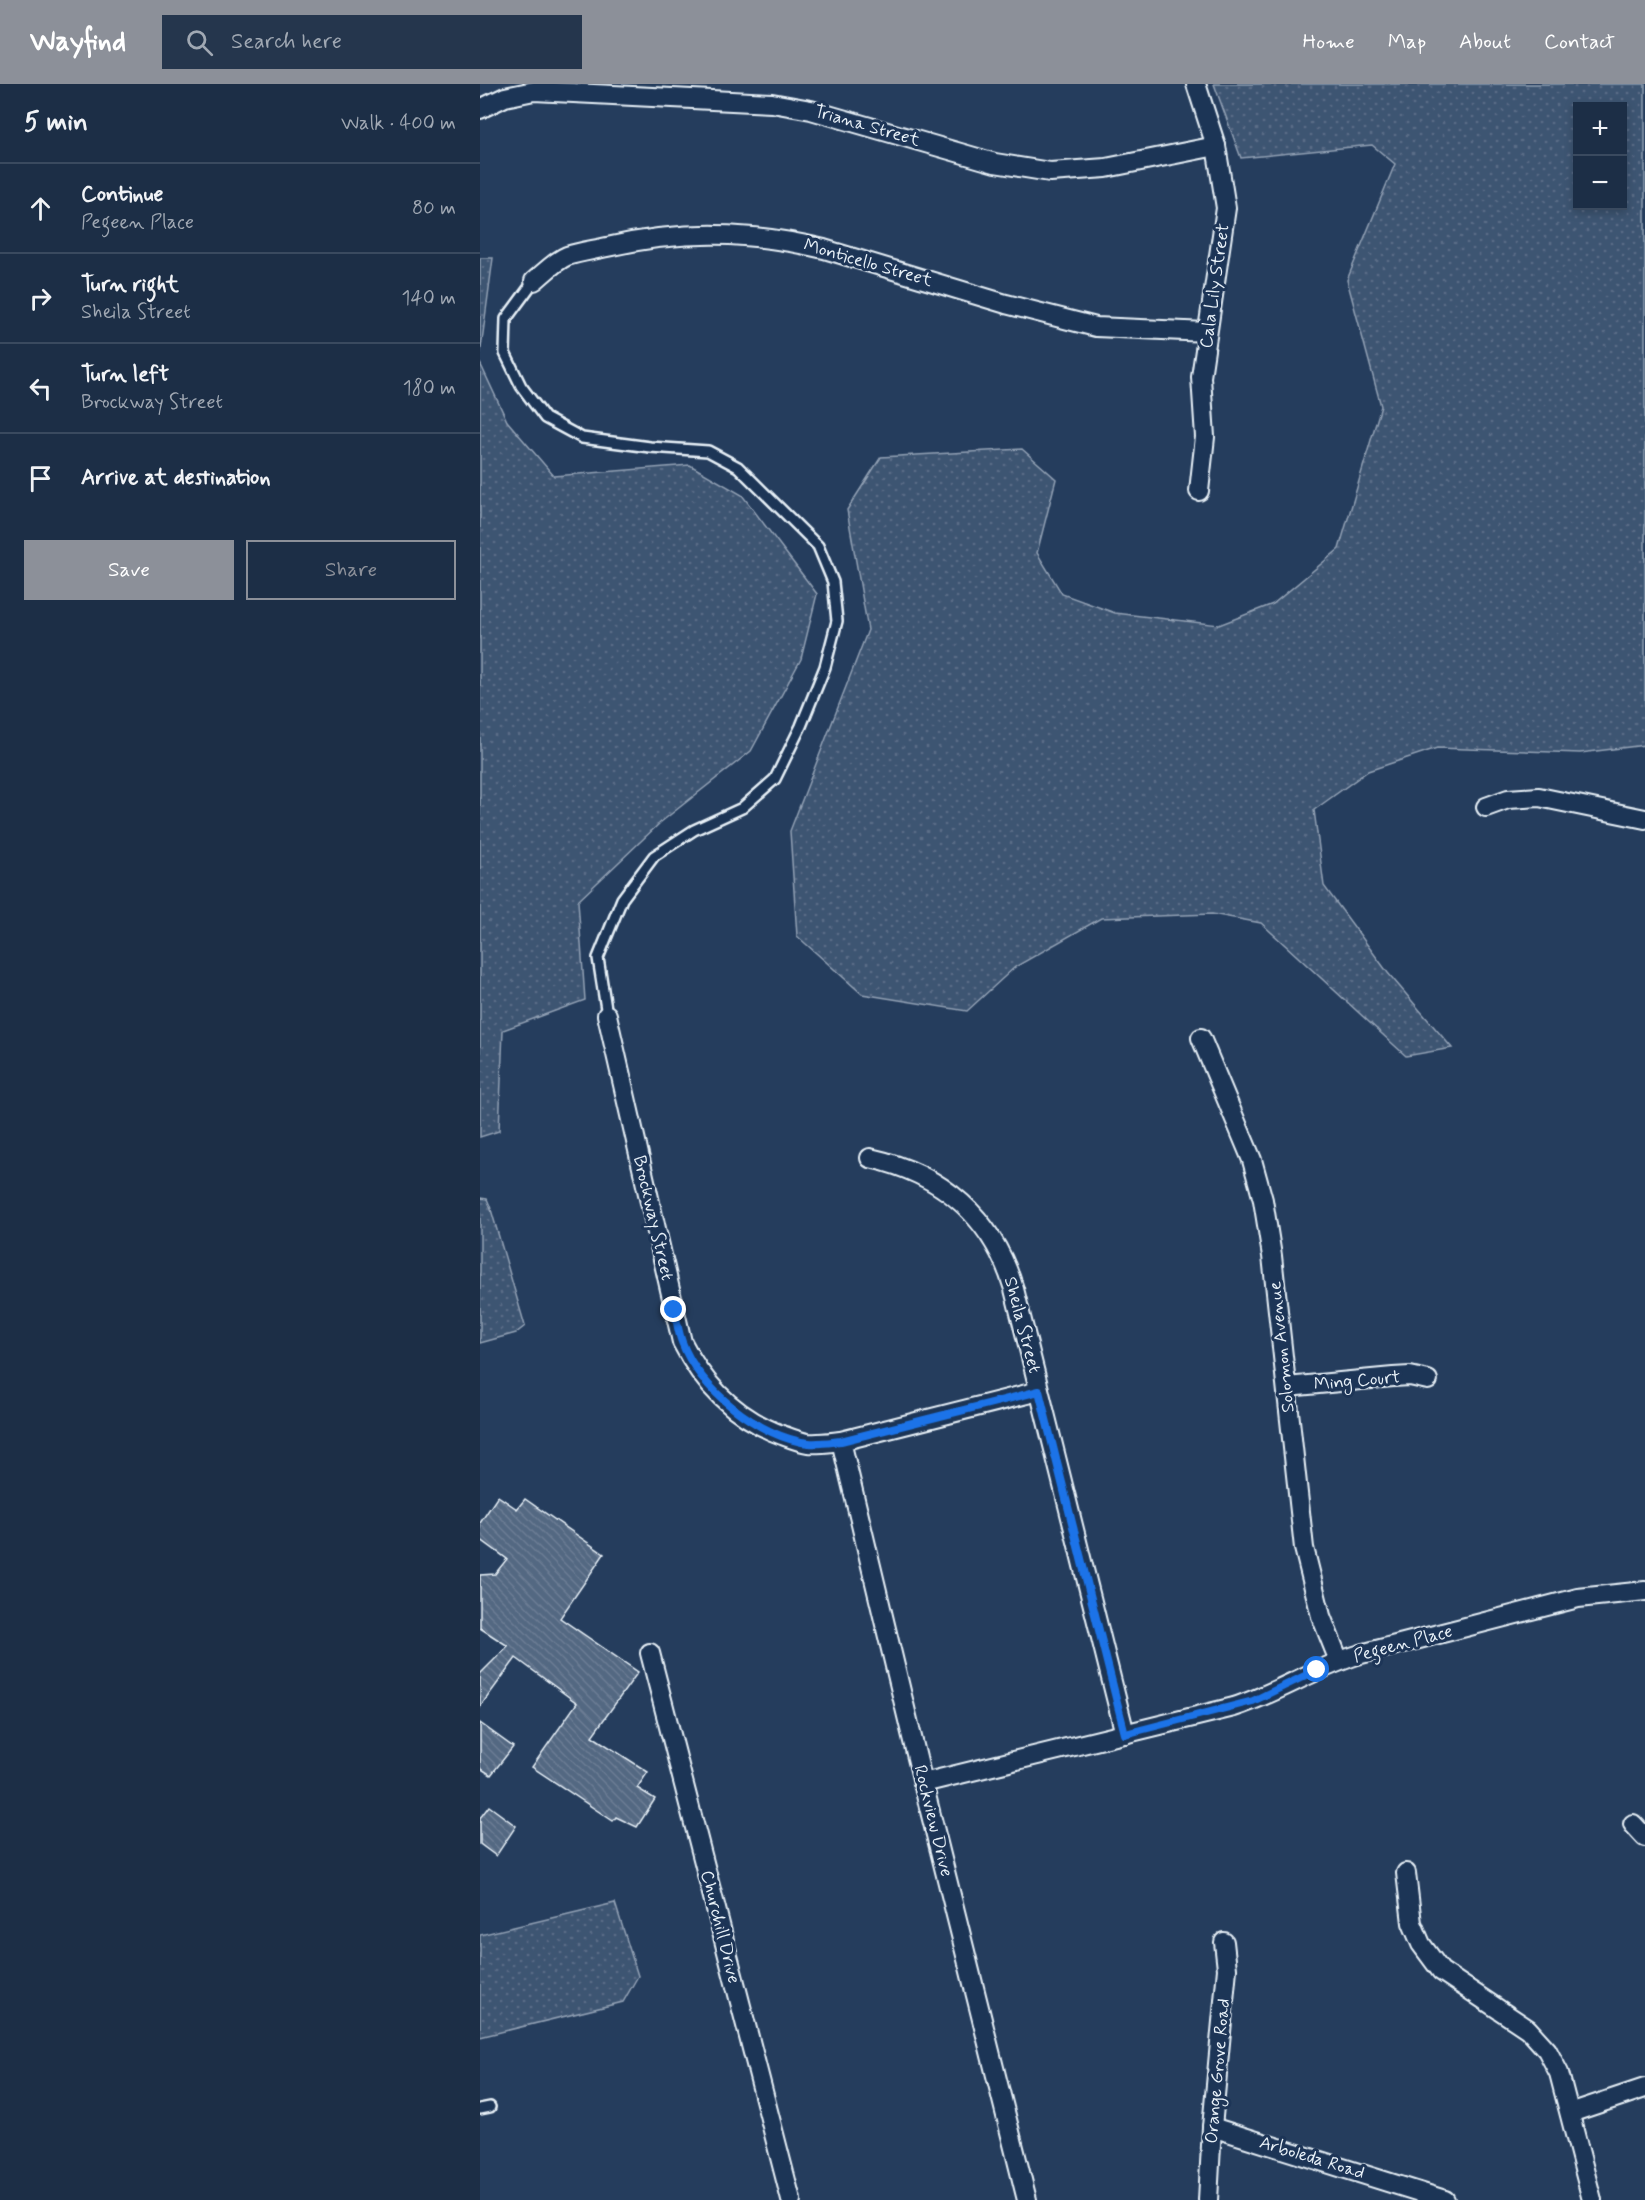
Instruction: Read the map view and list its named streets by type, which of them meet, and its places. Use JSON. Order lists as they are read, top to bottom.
{
  "streets": {
    "street": [
      "Triana Street",
      "Monticello Street",
      "Cala Lily Street",
      "Brockway Street",
      "Sheila Street",
      "Solomon Avenue",
      "Ming Court",
      "Pegeen Place",
      "Rockview Drive",
      "Churchill Drive",
      "Orange Grove Road",
      "Arboleda Road"
    ]
  },
  "crossings": [
    ["Triana Street", "Cala Lily Street"],
    ["Monticello Street", "Cala Lily Street"],
    ["Brockway Street", "Sheila Street"],
    ["Brockway Street", "Rockview Drive"],
    ["Sheila Street", "Pegeen Place"],
    ["Solomon Avenue", "Ming Court"],
    ["Solomon Avenue", "Pegeen Place"],
    ["Pegeen Place", "Rockview Drive"],
    ["Orange Grove Road", "Arboleda Road"]
  ],
  "page": {
    "header": "Wayfind",
    "search": "Search here",
    "nav": [
      "Home",
      "Map",
      "About",
      "Contact"
    ],
    "heading": ["5 min", "Walk · 400 m"],
    "map_buttons": ["+", "−"],
    "list": [
      ["Continue", "Pegeen Place", "80 m"],
      ["Turn right", "Sheila Street", "140 m"],
      ["Turn left", "Brockway Street", "180 m"],
      "Arrive at destination"
    ],
    "buttons": ["Save", "Share"]
  }
}
